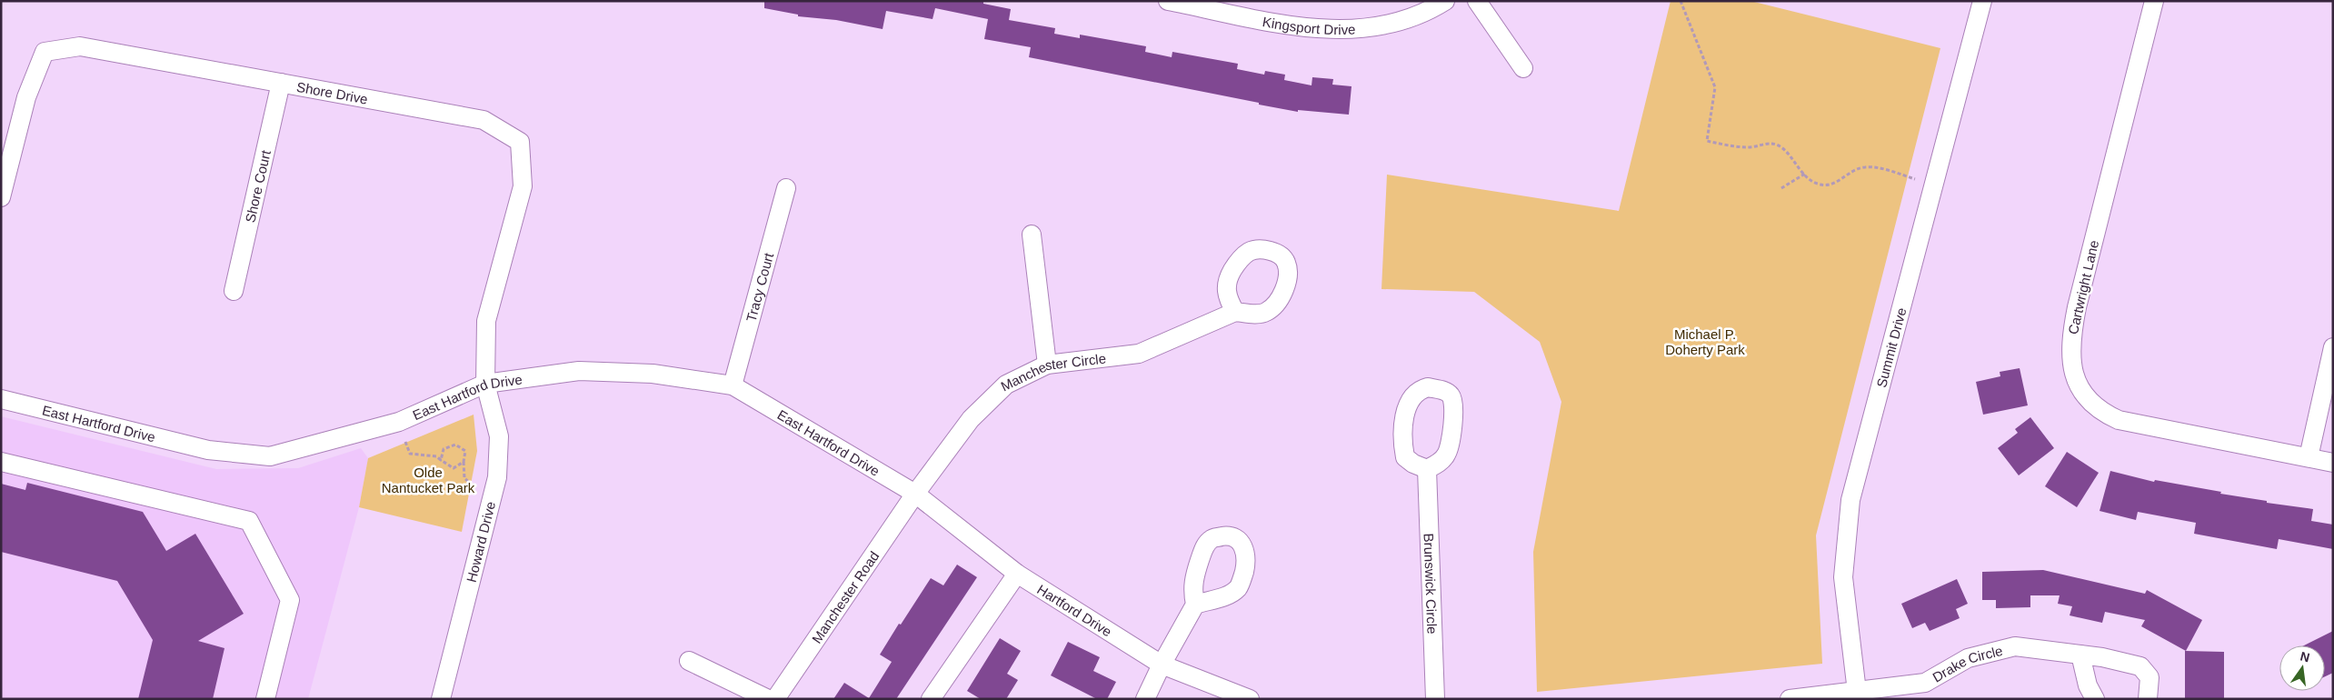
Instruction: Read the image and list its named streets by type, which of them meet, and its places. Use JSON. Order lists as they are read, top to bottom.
{
  "streets": {
    "street": [
      "Kingsport Drive",
      "Shore Drive",
      "Shore Court",
      "Tracy Court",
      "Cartwright Lane",
      "Summit Drive",
      "Manchester Circle",
      "East Hartford Drive",
      "Howard Drive",
      "Brunswick Circle",
      "Manchester Road",
      "Hartford Drive",
      "Drake Circle"
    ]
  },
  "crossings": [
    ["Shore Drive", "Shore Court"],
    ["Shore Drive", "East Hartford Drive"],
    ["Shore Drive", "Howard Drive"],
    ["Tracy Court", "East Hartford Drive"],
    ["Summit Drive", "Drake Circle"],
    ["Manchester Circle", "East Hartford Drive"],
    ["Manchester Circle", "Manchester Road"],
    ["Manchester Circle", "Hartford Drive"],
    ["East Hartford Drive", "Howard Drive"],
    ["East Hartford Drive", "Manchester Road"],
    ["East Hartford Drive", "Hartford Drive"],
    ["Manchester Road", "Hartford Drive"]
  ],
  "parks": ["Michael P. Doherty Park", "Olde Nantucket Park"],
  "north": "top"
}
